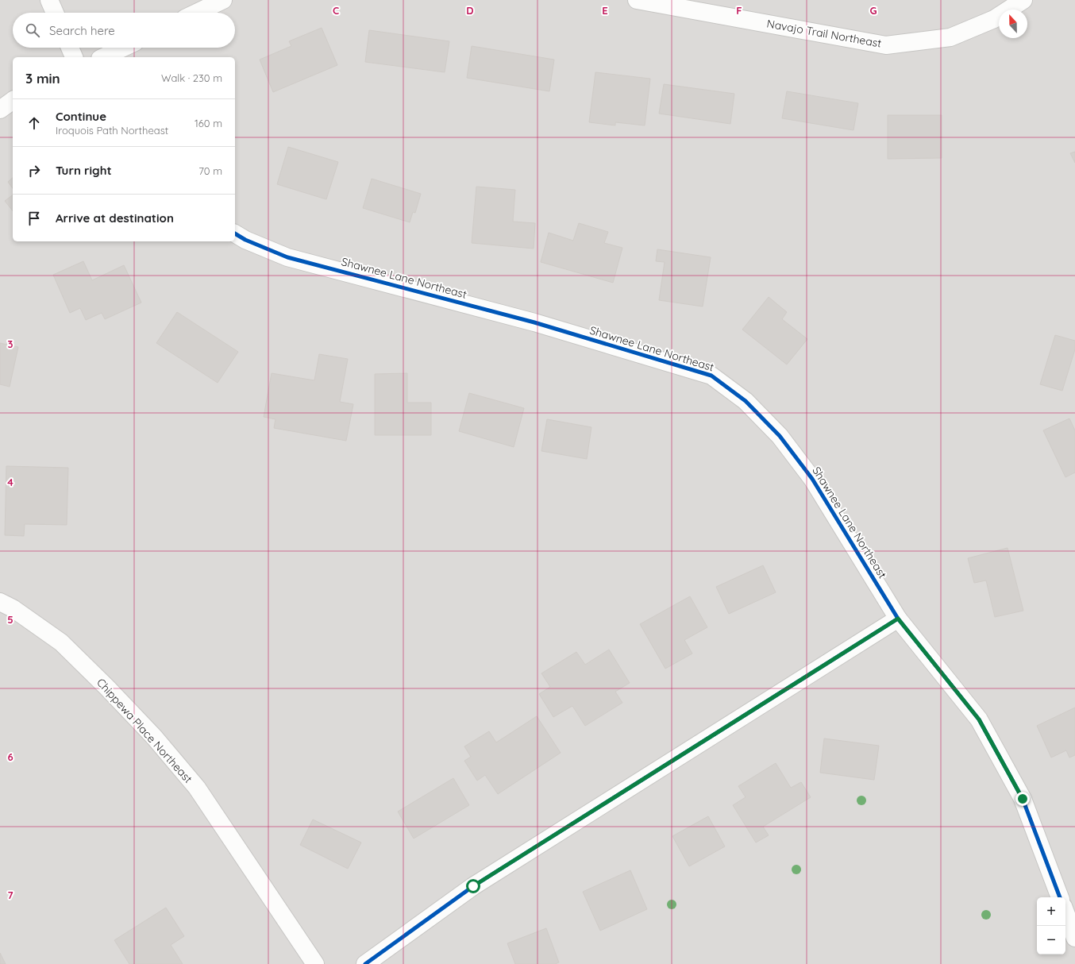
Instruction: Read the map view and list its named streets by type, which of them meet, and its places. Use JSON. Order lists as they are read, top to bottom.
{
  "streets": {
    "street": ["Navajo Trail Northeast", "Shawnee Lane Northeast", "Chippewa Place Northeast"]
  },
  "north": "top",
  "page": {
    "search": "Search here",
    "heading": ["3 min", "Walk · 230 m"],
    "list": [
      ["Continue", "Iroquois Path Northeast", "160 m"],
      ["Turn right", "70 m"],
      "Arrive at destination"
    ],
    "map_buttons": ["+", "−"]
  },
  "grid": {
    "columns": [
      "C",
      "D",
      "E",
      "F",
      "G"
    ],
    "rows": [
      "3",
      "4",
      "5",
      "6",
      "7"
    ]
  }
}
